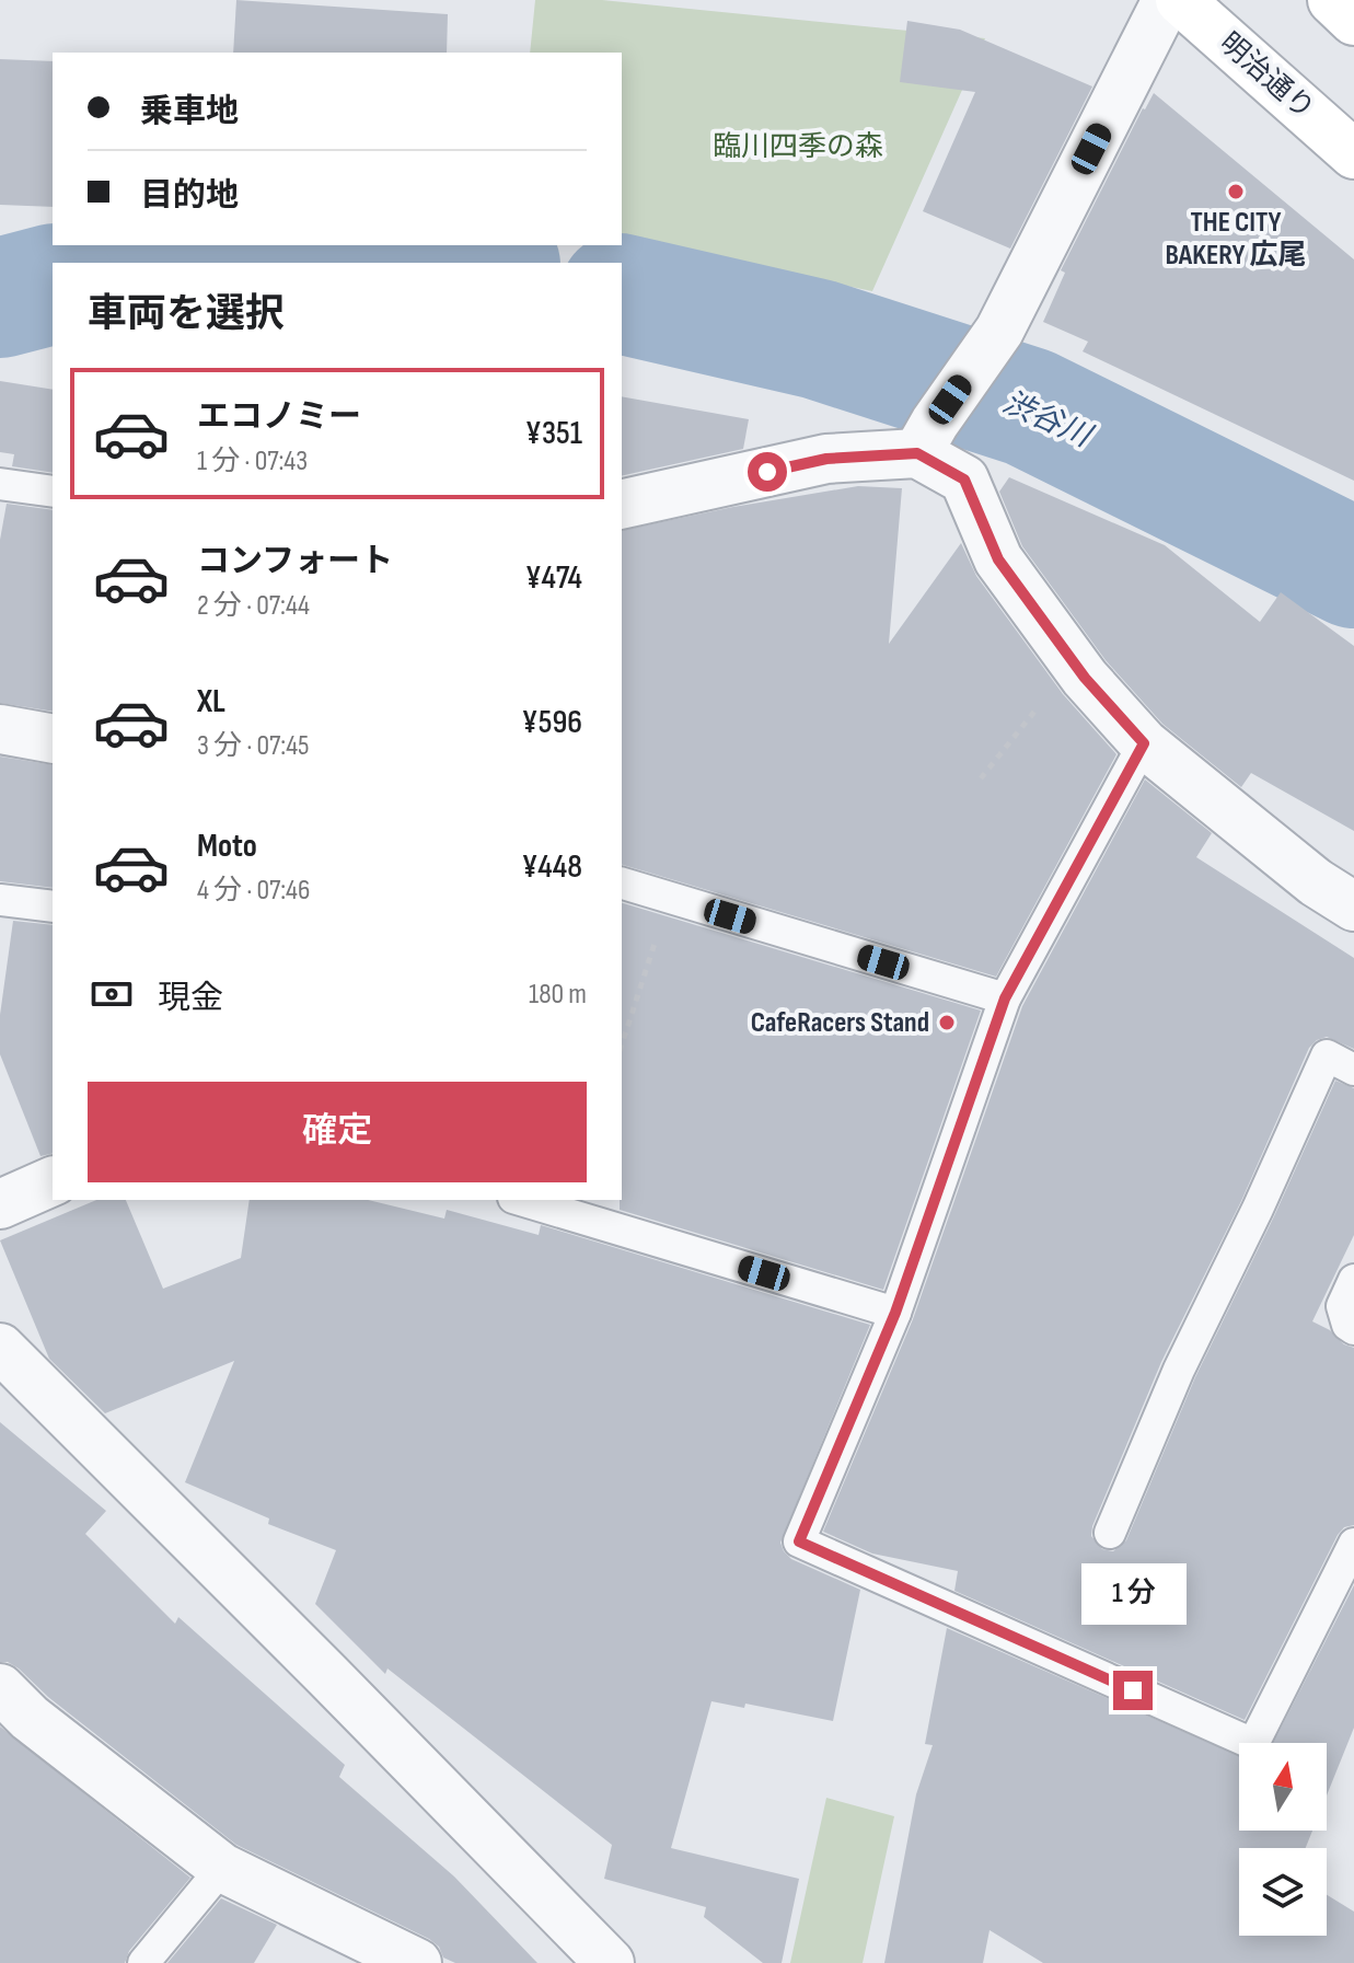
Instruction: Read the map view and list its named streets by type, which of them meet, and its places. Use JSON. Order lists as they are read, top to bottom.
{
  "streets": {
    "main road": ["明治通り"]
  },
  "water": ["渋谷川"],
  "parks": ["臨川四季の森"],
  "places": ["THE CITY BAKERY 広尾", "CafeRacers Stand"],
  "north": "top",
  "page": {
    "banner": ["乗車地", "目的地"],
    "heading": "車両を選択",
    "list": [
      {
        "name": "エコノミー",
        "note": "1 分 · 07:43",
        "value": "¥351"
      },
      {
        "name": "コンフォート",
        "note": "2 分 · 07:44",
        "value": "¥474"
      },
      {
        "name": "XL",
        "note": "3 分 · 07:45",
        "value": "¥596"
      },
      {
        "name": "Moto",
        "note": "4 分 · 07:46",
        "value": "¥448"
      }
    ],
    "pay": ["現金", "180 m"],
    "buttons": "確定",
    "bubble": "1 分"
  }
}
